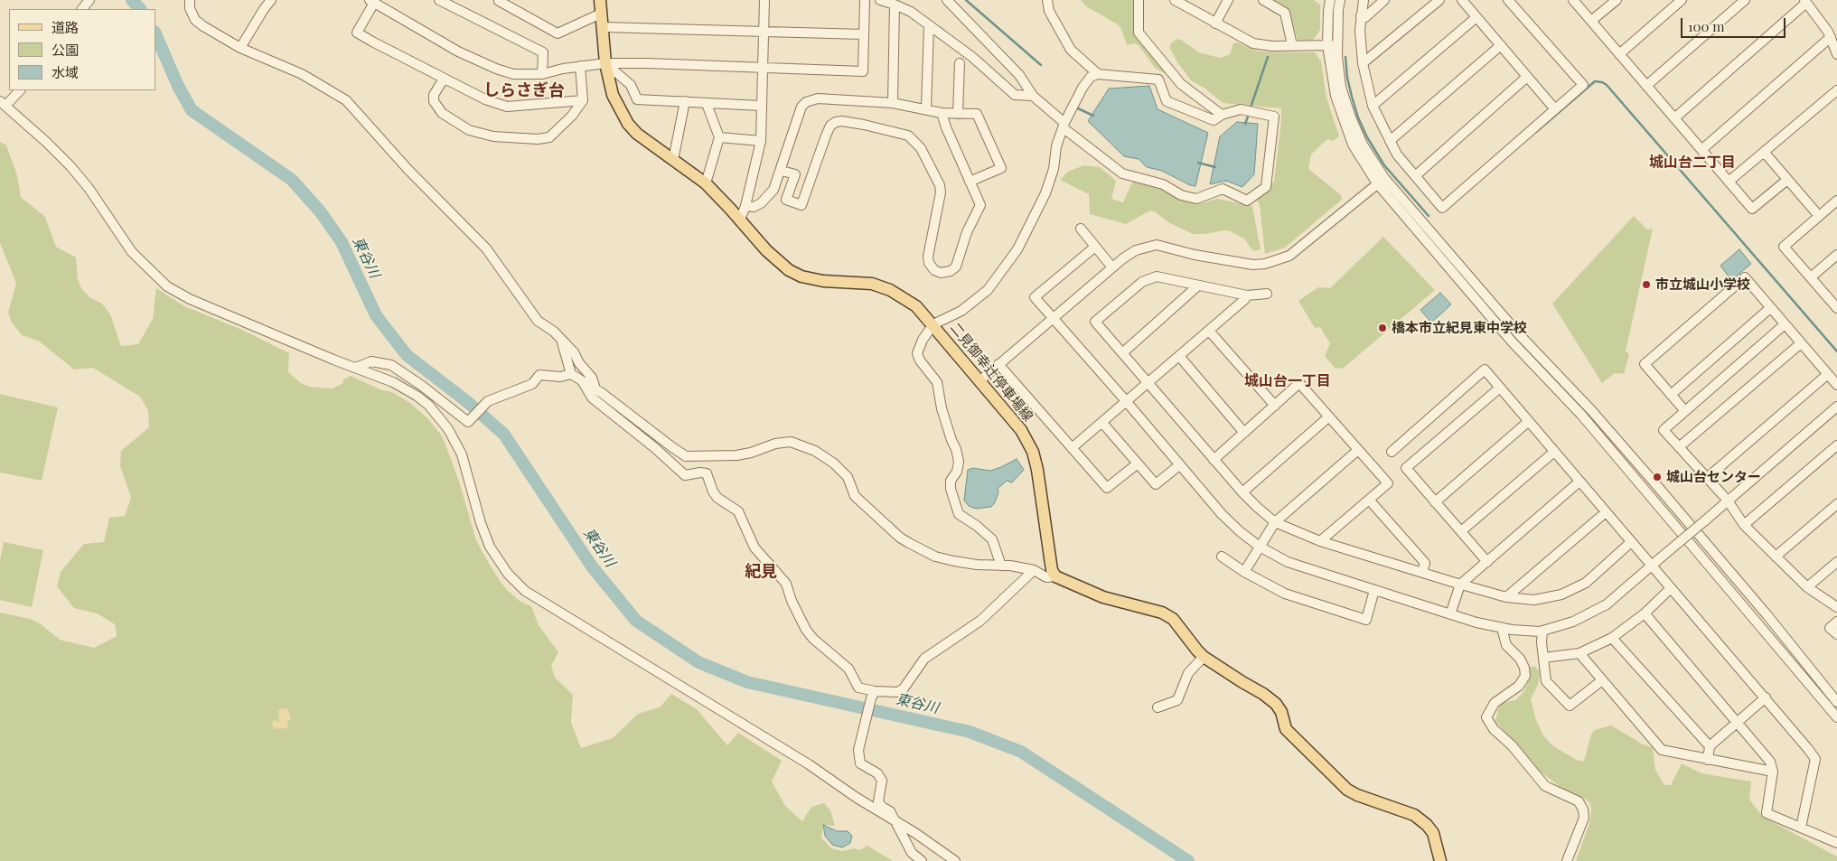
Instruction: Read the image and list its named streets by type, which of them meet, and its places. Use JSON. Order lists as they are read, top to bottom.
{
  "streets": {
    "main road": ["二見御幸辻停車場線"]
  },
  "districts": [
    "しらさぎ台",
    "城山台二丁目",
    "城山台一丁目",
    "紀見"
  ],
  "water": ["東谷川"],
  "places": ["市立城山小学校", "橋本市立紀見東中学校", "城山台センター"],
  "legend": ["道路", "公園", "水域"],
  "scale_bar": "100 m"
}
